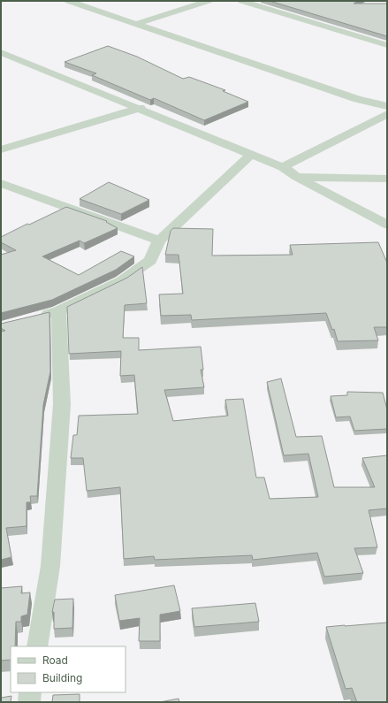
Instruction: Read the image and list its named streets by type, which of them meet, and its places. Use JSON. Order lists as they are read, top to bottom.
{
  "legend": ["Road", "Building"]
}
